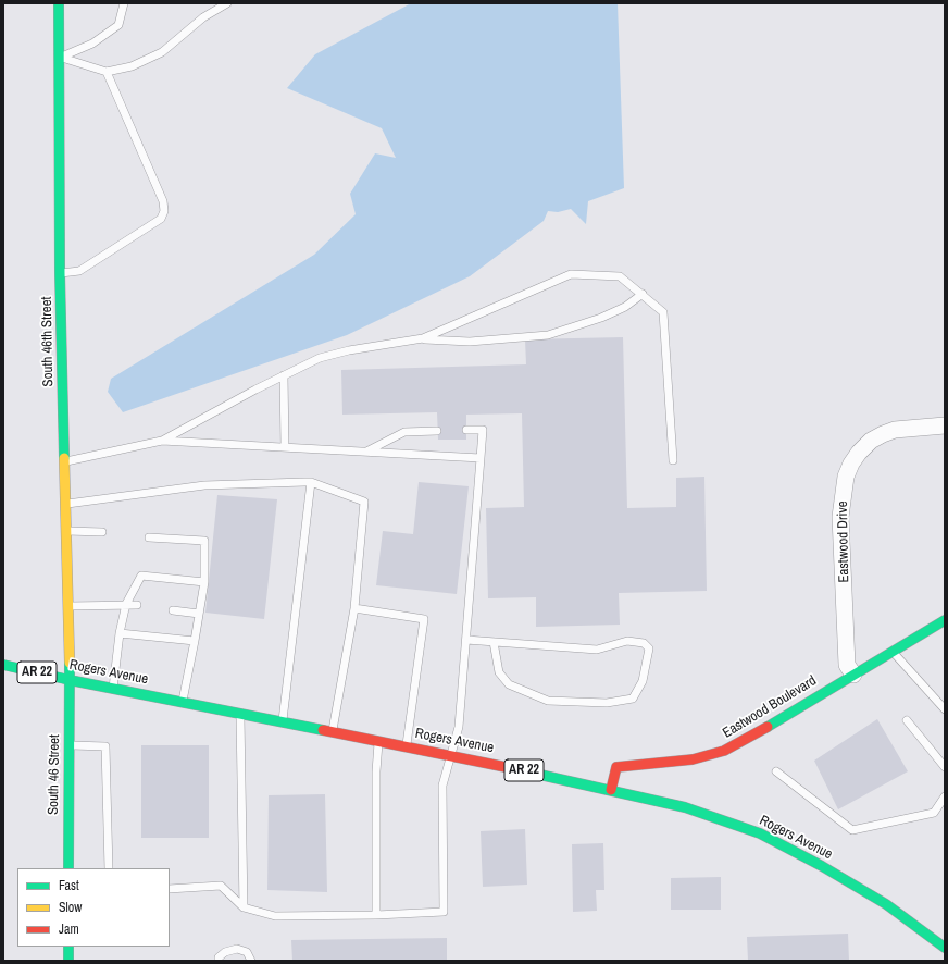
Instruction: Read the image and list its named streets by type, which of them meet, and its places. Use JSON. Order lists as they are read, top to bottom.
{
  "streets": {
    "street": [
      "South 46th Street",
      "Eastwood Drive",
      "AR 22",
      "Rogers Avenue",
      "Eastwood Boulevard",
      "South 46 Street"
    ]
  },
  "crossings": [
    ["South 46th Street", "Rogers Avenue"],
    ["South 46th Street", "South 46 Street"],
    ["Eastwood Drive", "Eastwood Boulevard"],
    ["Rogers Avenue", "Eastwood Boulevard"],
    ["Rogers Avenue", "South 46 Street"]
  ],
  "legend": ["Fast", "Slow", "Jam"]
}
